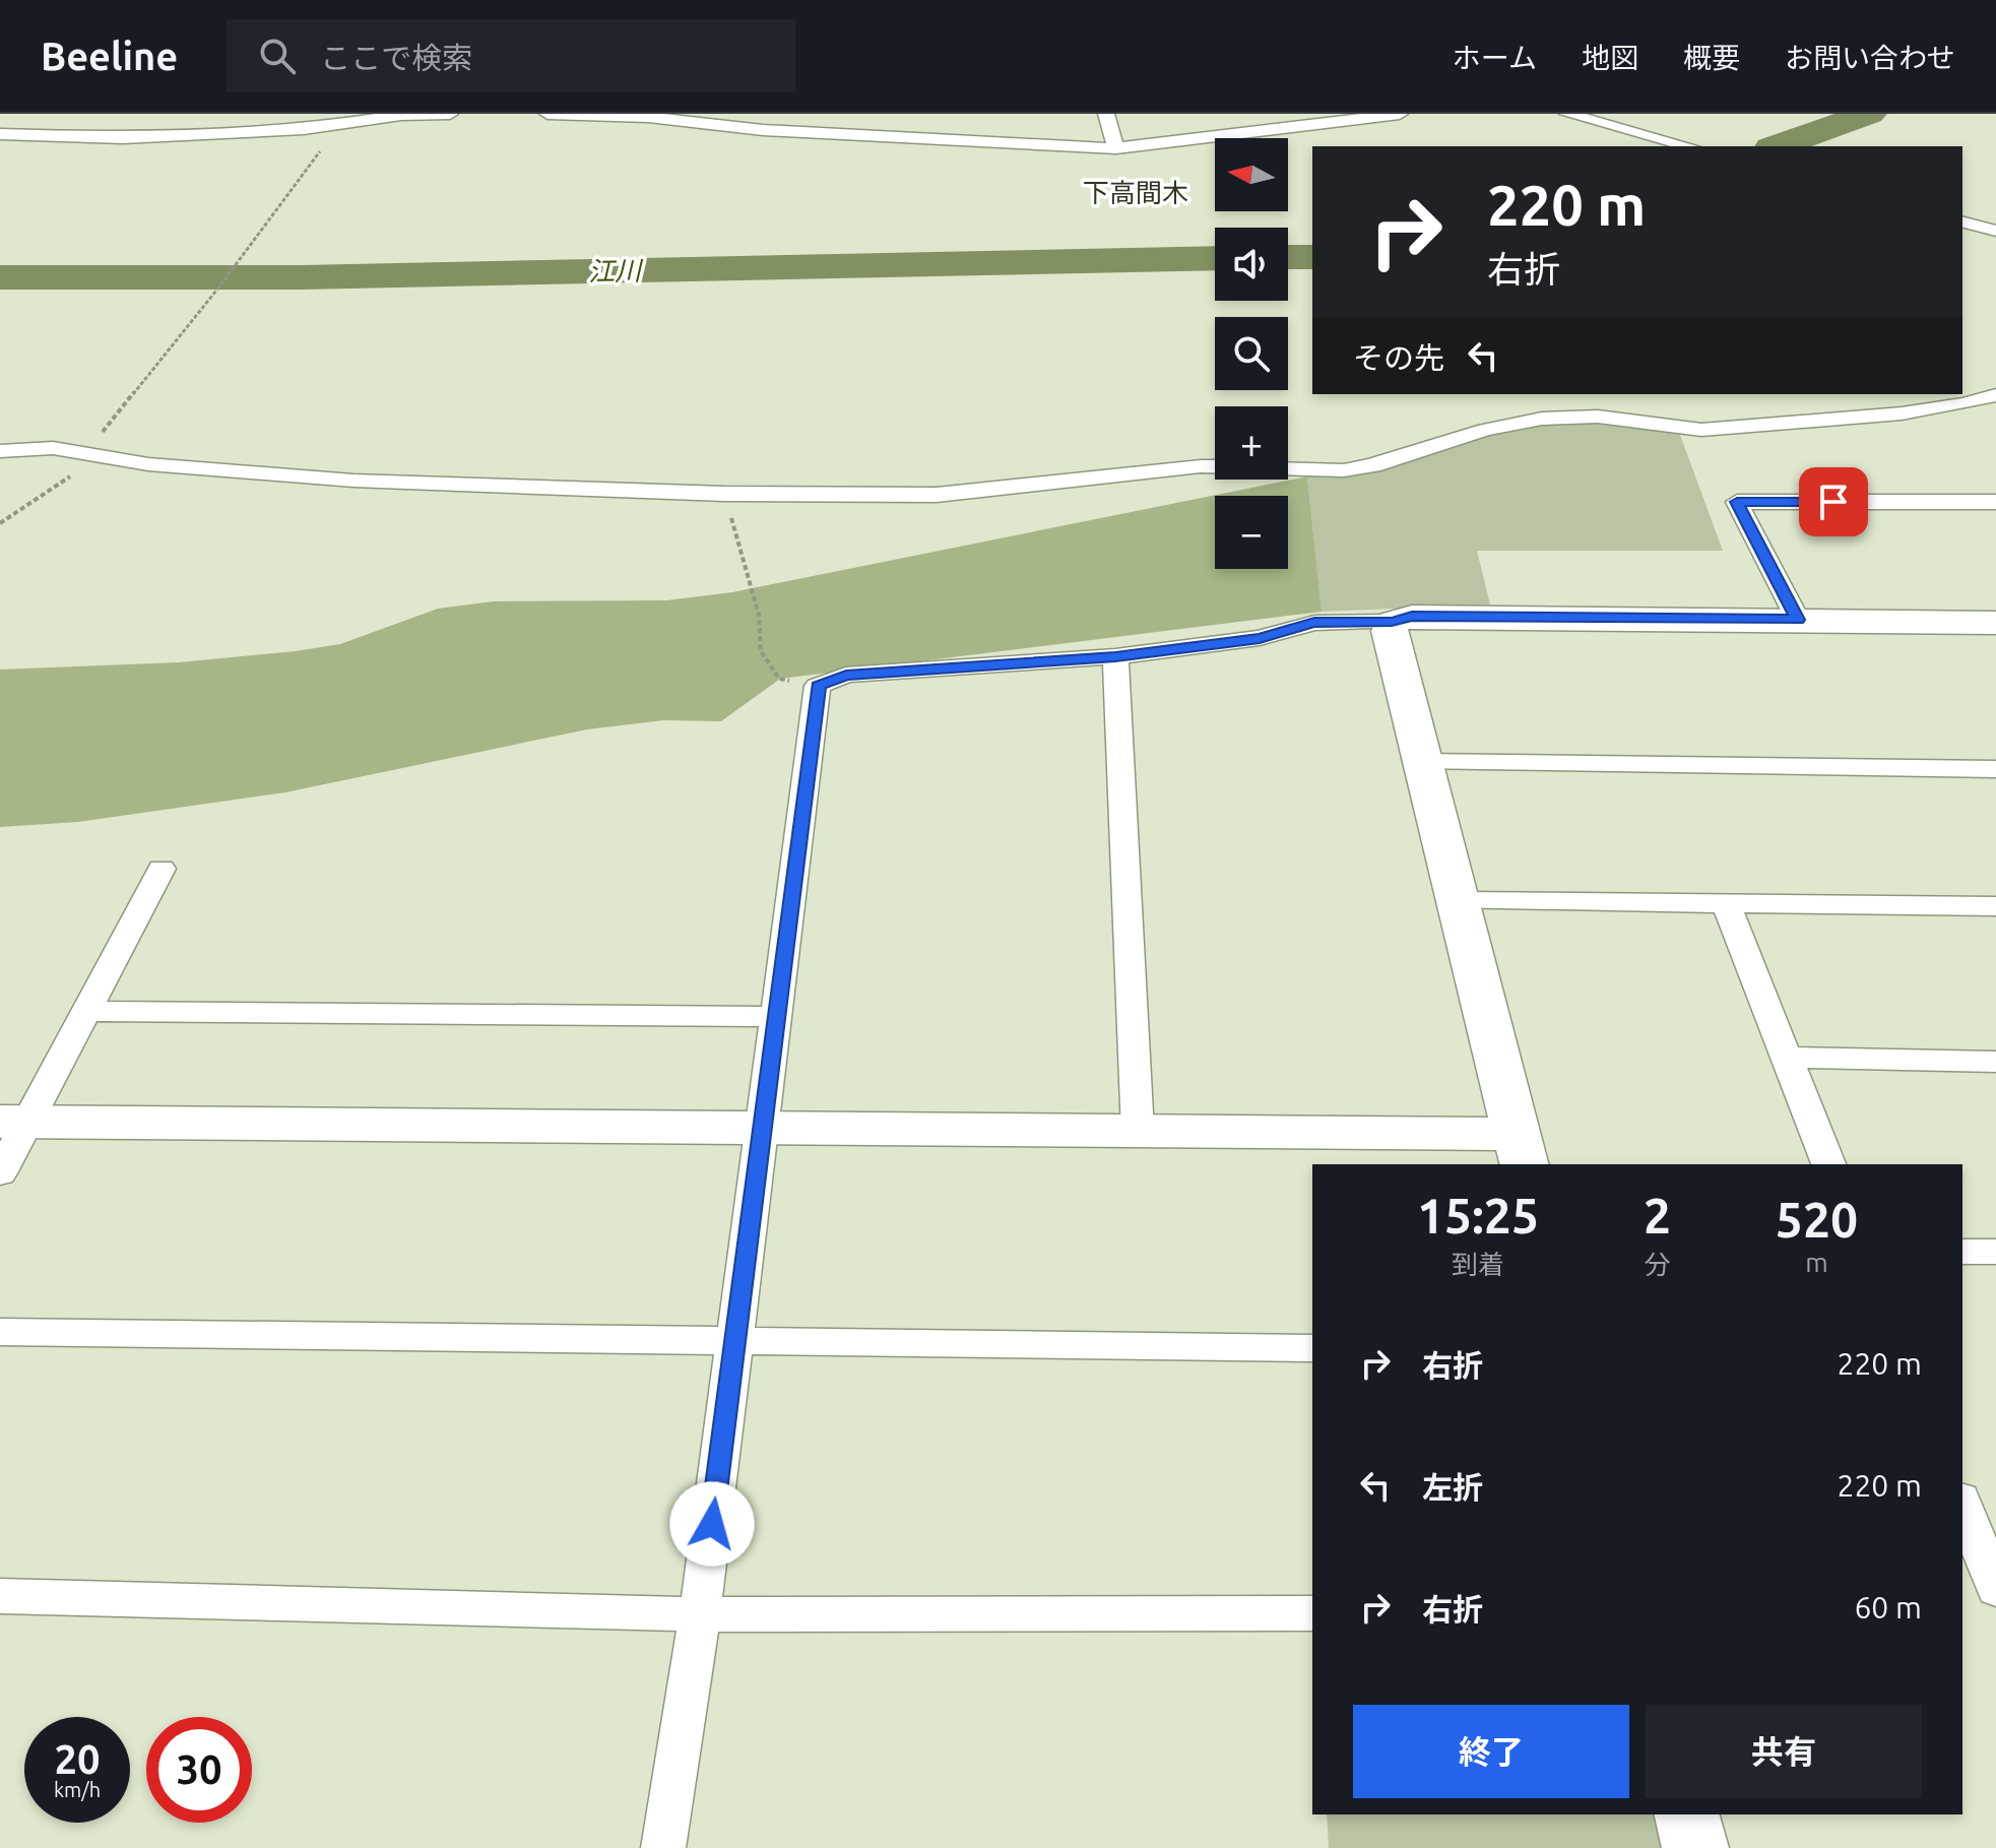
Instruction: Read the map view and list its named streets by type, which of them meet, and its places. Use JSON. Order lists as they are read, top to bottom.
{
  "districts": ["下高間木"],
  "water": ["江川"],
  "north": "left",
  "page": {
    "header": "Beeline",
    "search": "ここで検索",
    "nav": [
      "ホーム",
      "地図",
      "概要",
      "お問い合わせ"
    ],
    "map_buttons": ["+", "−"],
    "turn": ["220 m", "右折"],
    "then": "その先",
    "eta": [
      "15:25",
      "到着",
      "2",
      "分",
      "520",
      "m"
    ],
    "list": [
      {
        "name": "右折",
        "value": "220 m"
      },
      {
        "name": "左折",
        "value": "220 m"
      },
      {
        "name": "右折",
        "value": "60 m"
      }
    ],
    "buttons": ["終了", "共有"],
    "speed": "20 km/h",
    "limit": "30"
  }
}
